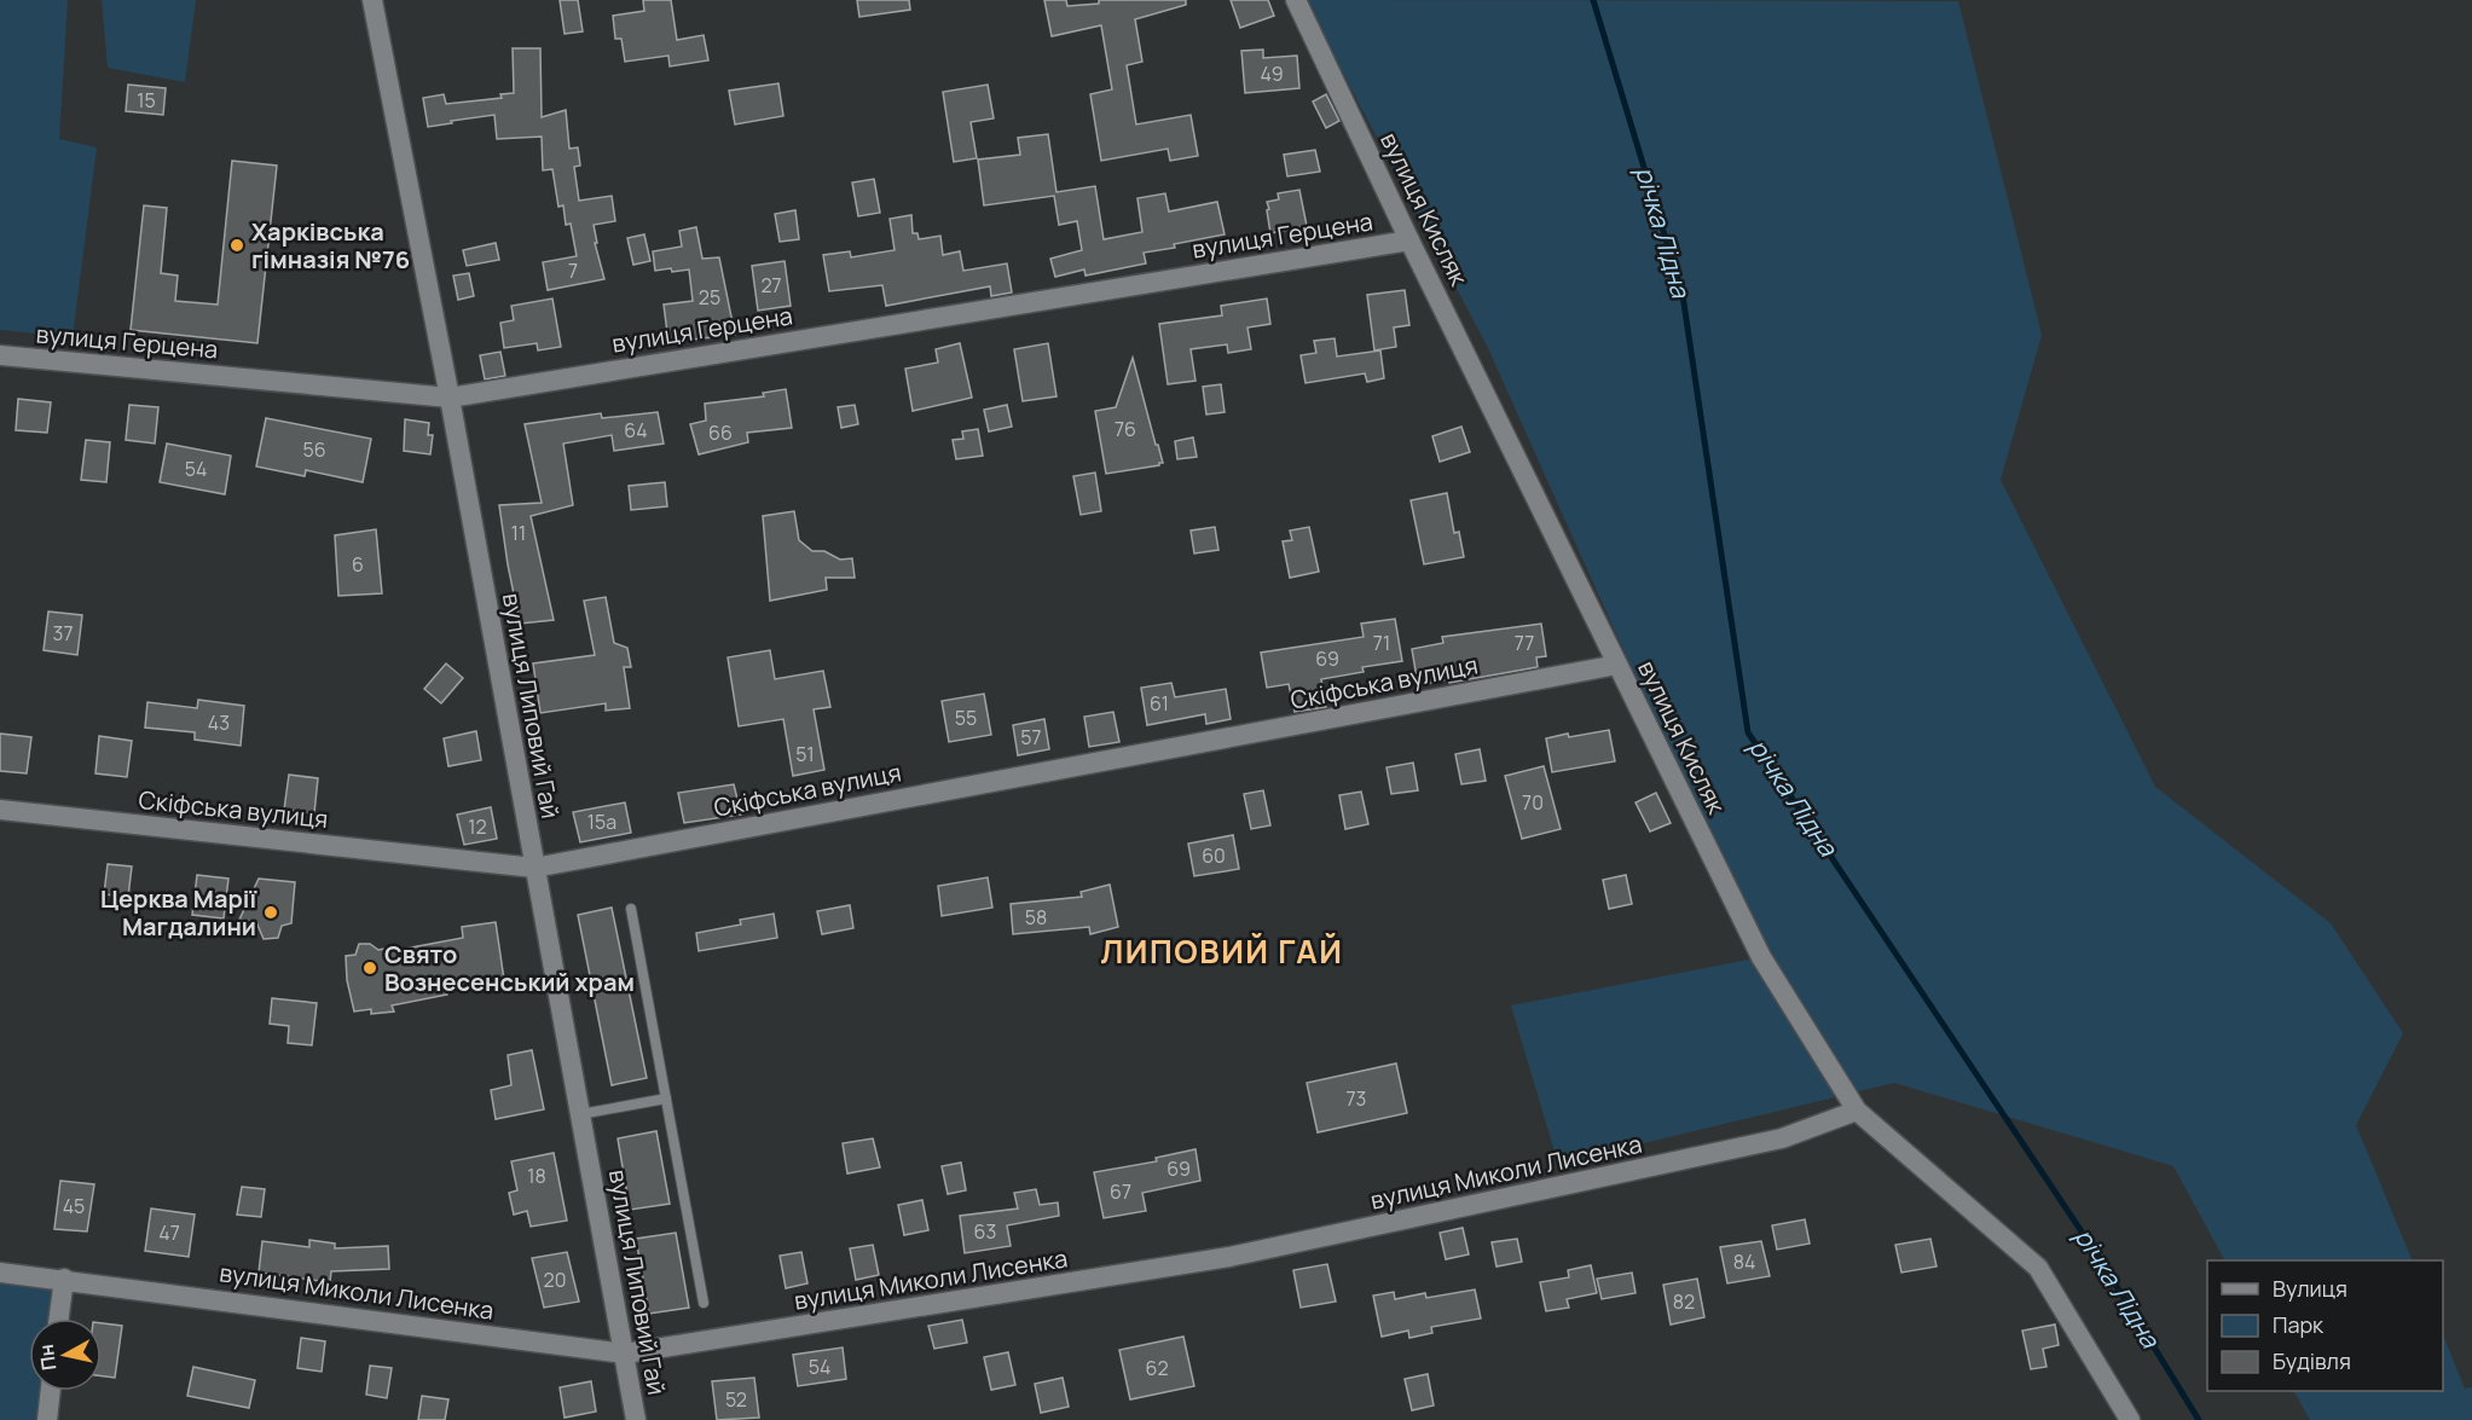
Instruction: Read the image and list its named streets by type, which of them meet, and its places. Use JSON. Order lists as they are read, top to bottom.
{
  "streets": {
    "street": [
      "вулиця Кисляк",
      "вулиця Герцена",
      "Скіфська вулиця",
      "вулиця Липовий Гай",
      "вулиця Миколи Лисенка"
    ]
  },
  "crossings": [
    ["вулиця Кисляк", "вулиця Герцена"],
    ["вулиця Кисляк", "Скіфська вулиця"],
    ["вулиця Кисляк", "вулиця Миколи Лисенка"],
    ["вулиця Герцена", "вулиця Липовий Гай"],
    ["Скіфська вулиця", "вулиця Липовий Гай"],
    ["вулиця Липовий Гай", "вулиця Миколи Лисенка"]
  ],
  "districts": ["ЛИПОВИЙ ГАЙ"],
  "water": ["річка Лідна"],
  "places": ["Харківська гімназія №76", "Церква Марії Магдалини", "Свято Вознесенський храм"],
  "house_numbers": [
    "49",
    "15",
    "7",
    "27",
    "25",
    "76",
    "64",
    "66",
    "56",
    "54",
    "11",
    "6",
    "37",
    "71",
    "77",
    "69",
    "61",
    "55",
    "43",
    "57",
    "51",
    "70",
    "15а",
    "12",
    "60",
    "58",
    "73",
    "69",
    "18",
    "67",
    "45",
    "63",
    "47",
    "84",
    "20",
    "82",
    "54",
    "62",
    "52"
  ],
  "legend": ["Вулиця", "Парк", "Будівля"],
  "north": "left"
}
